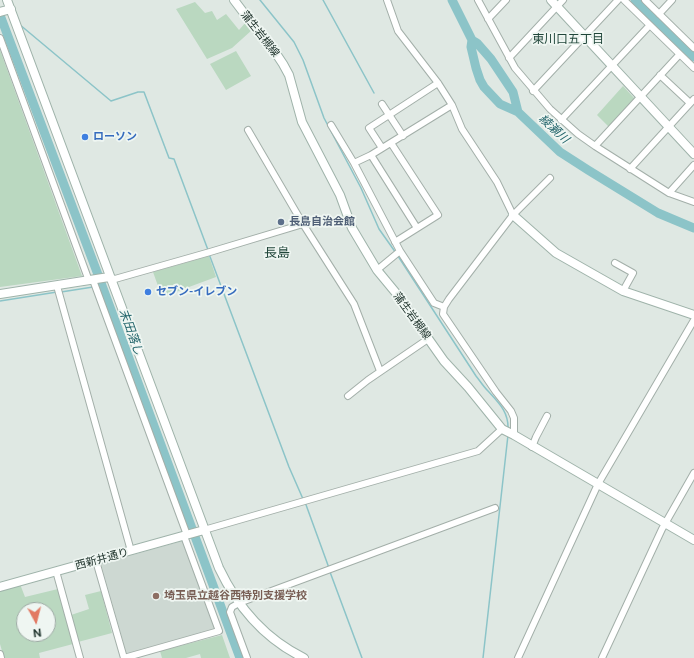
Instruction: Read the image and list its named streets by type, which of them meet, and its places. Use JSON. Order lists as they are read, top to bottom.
{
  "streets": {
    "main road": ["蒲生岩槻線", "西新井通り"]
  },
  "districts": ["東川口五丁目", "長島"],
  "water": ["綾瀬川", "末田落し"],
  "places": [
    "ローソン",
    "長島自治会館",
    "セブン-イレブン",
    "埼玉県立越谷西特別支援学校"
  ],
  "north": "bottom"
}
